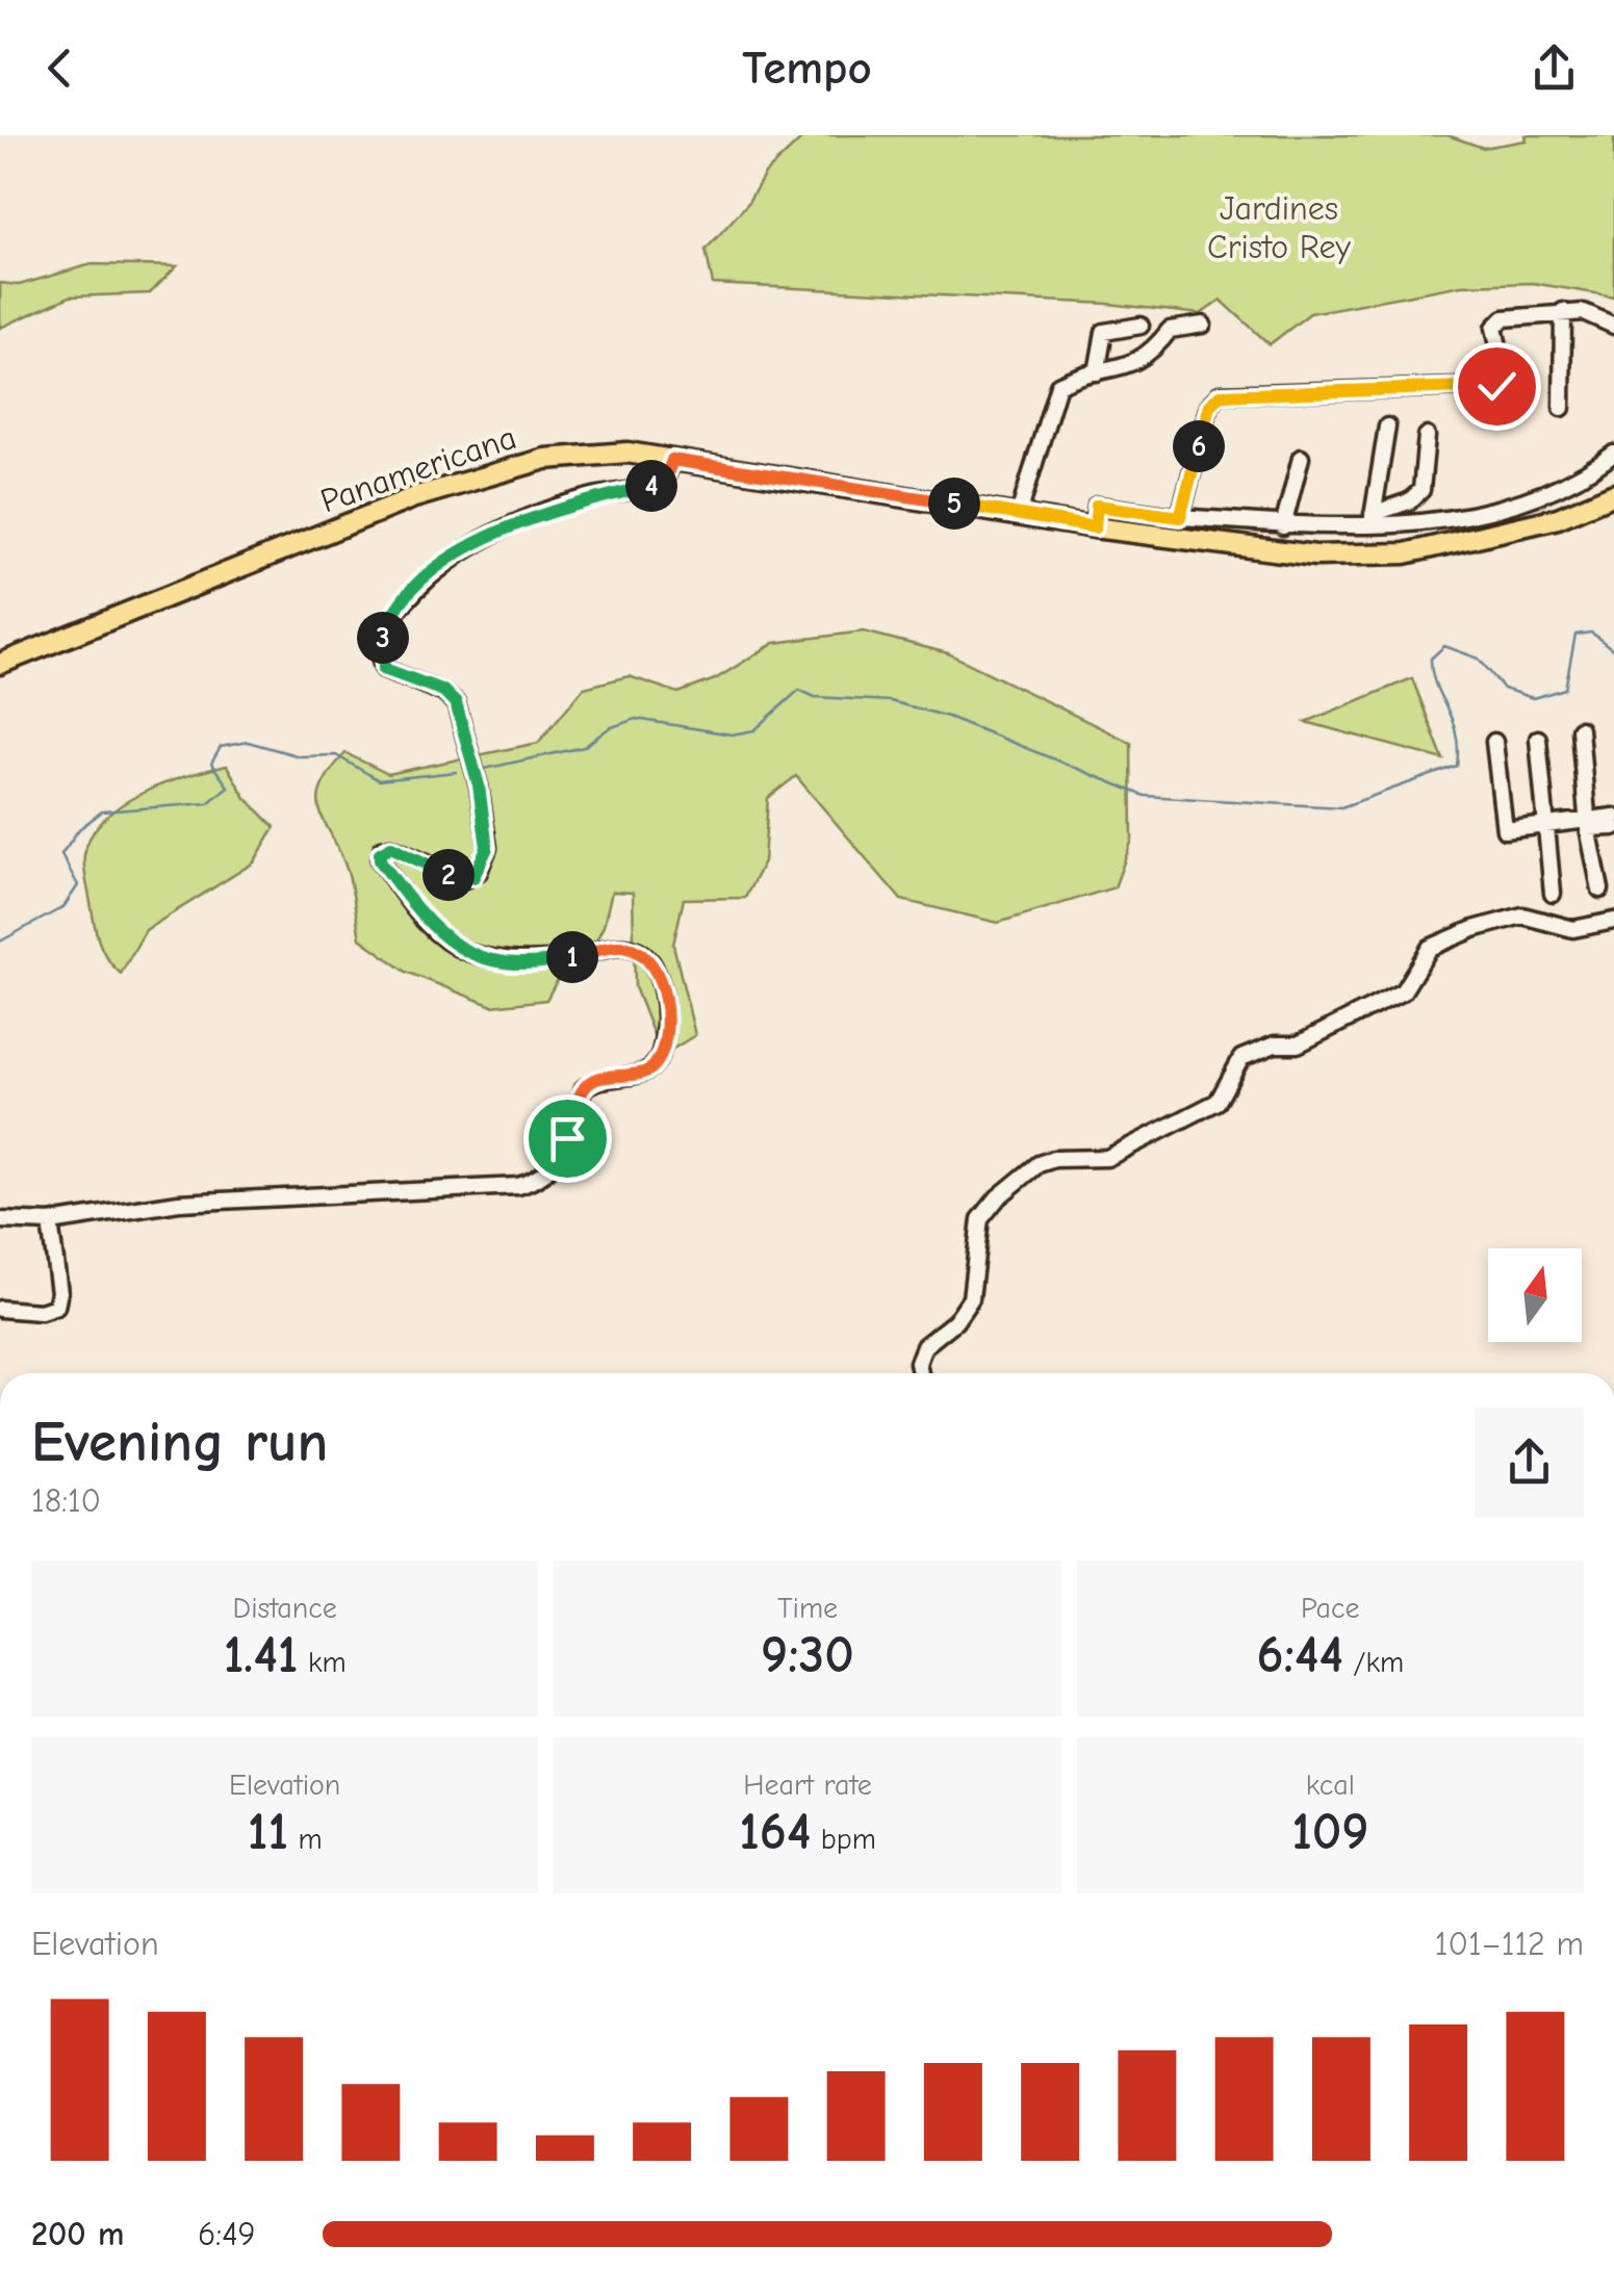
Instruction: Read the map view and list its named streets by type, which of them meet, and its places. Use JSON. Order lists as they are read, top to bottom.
{
  "streets": {
    "main road": ["Panamericana"]
  },
  "parks": ["Jardines Cristo Rey"],
  "north": "top",
  "page": {
    "header": "Tempo",
    "pins": [
      "6",
      "4",
      "5",
      "3",
      "2",
      "1"
    ],
    "heading": ["Evening run", "18:10"],
    "stats": [
      ["Distance", "1.41 km"],
      ["Time", "9:30"],
      ["Pace", "6:44 /km"],
      ["Elevation", "11 m"],
      ["Heart rate", "164 bpm"],
      ["kcal", "109"]
    ],
    "chart": ["Elevation", "101–112 m"],
    "list": [
      {
        "name": "200 m",
        "note": "6:49"
      }
    ]
  }
}
